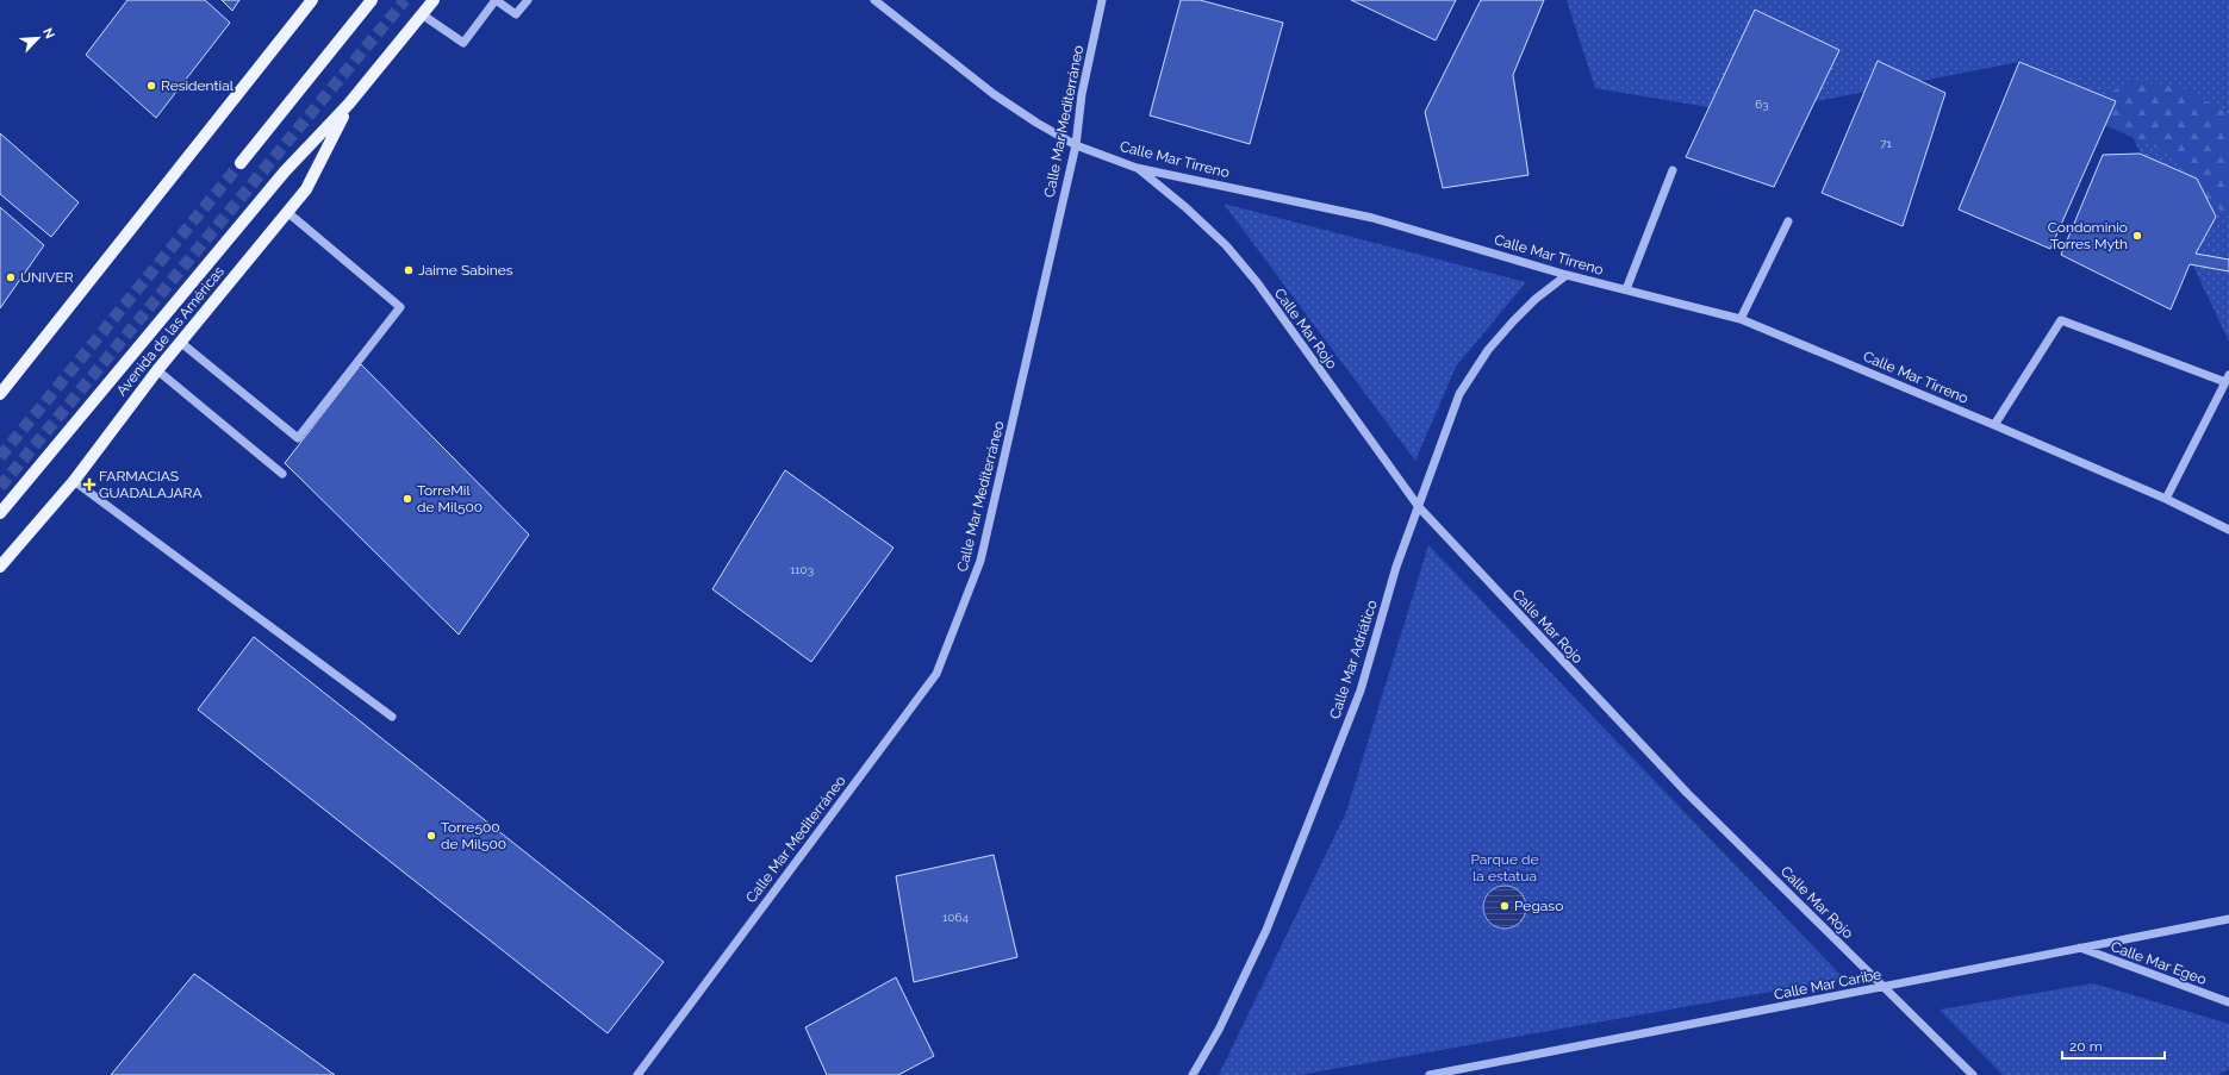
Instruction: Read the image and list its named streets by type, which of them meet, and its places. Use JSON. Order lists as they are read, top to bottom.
{
  "streets": {
    "main road": ["Avenida de las Américas"],
    "street": [
      "Calle Mar Mediterráneo",
      "Calle Mar Tirreno",
      "Calle Mar Rojo",
      "Calle Mar Adriático",
      "Calle Mar Egeo",
      "Calle Mar Caribe"
    ]
  },
  "crossings": [
    ["Calle Mar Mediterráneo", "Calle Mar Tirreno"],
    ["Calle Mar Tirreno", "Calle Mar Rojo"],
    ["Calle Mar Tirreno", "Calle Mar Adriático"],
    ["Calle Mar Rojo", "Calle Mar Adriático"],
    ["Calle Mar Rojo", "Calle Mar Caribe"],
    ["Calle Mar Egeo", "Calle Mar Caribe"]
  ],
  "parks": ["Parque de la estatua"],
  "places": {
    "other": [
      "Residential",
      "Condominio Torres Myth",
      "Jaime Sabines",
      "UNIVER",
      "TorreMil de Mil500",
      "Torre500 de Mil500",
      "Pegaso"
    ],
    "health": ["FARMACIAS GUADALAJARA"]
  },
  "house_numbers": [
    "63",
    "71",
    "1103",
    "1064"
  ],
  "scale_bar": "20 m",
  "north": "top right"
}
